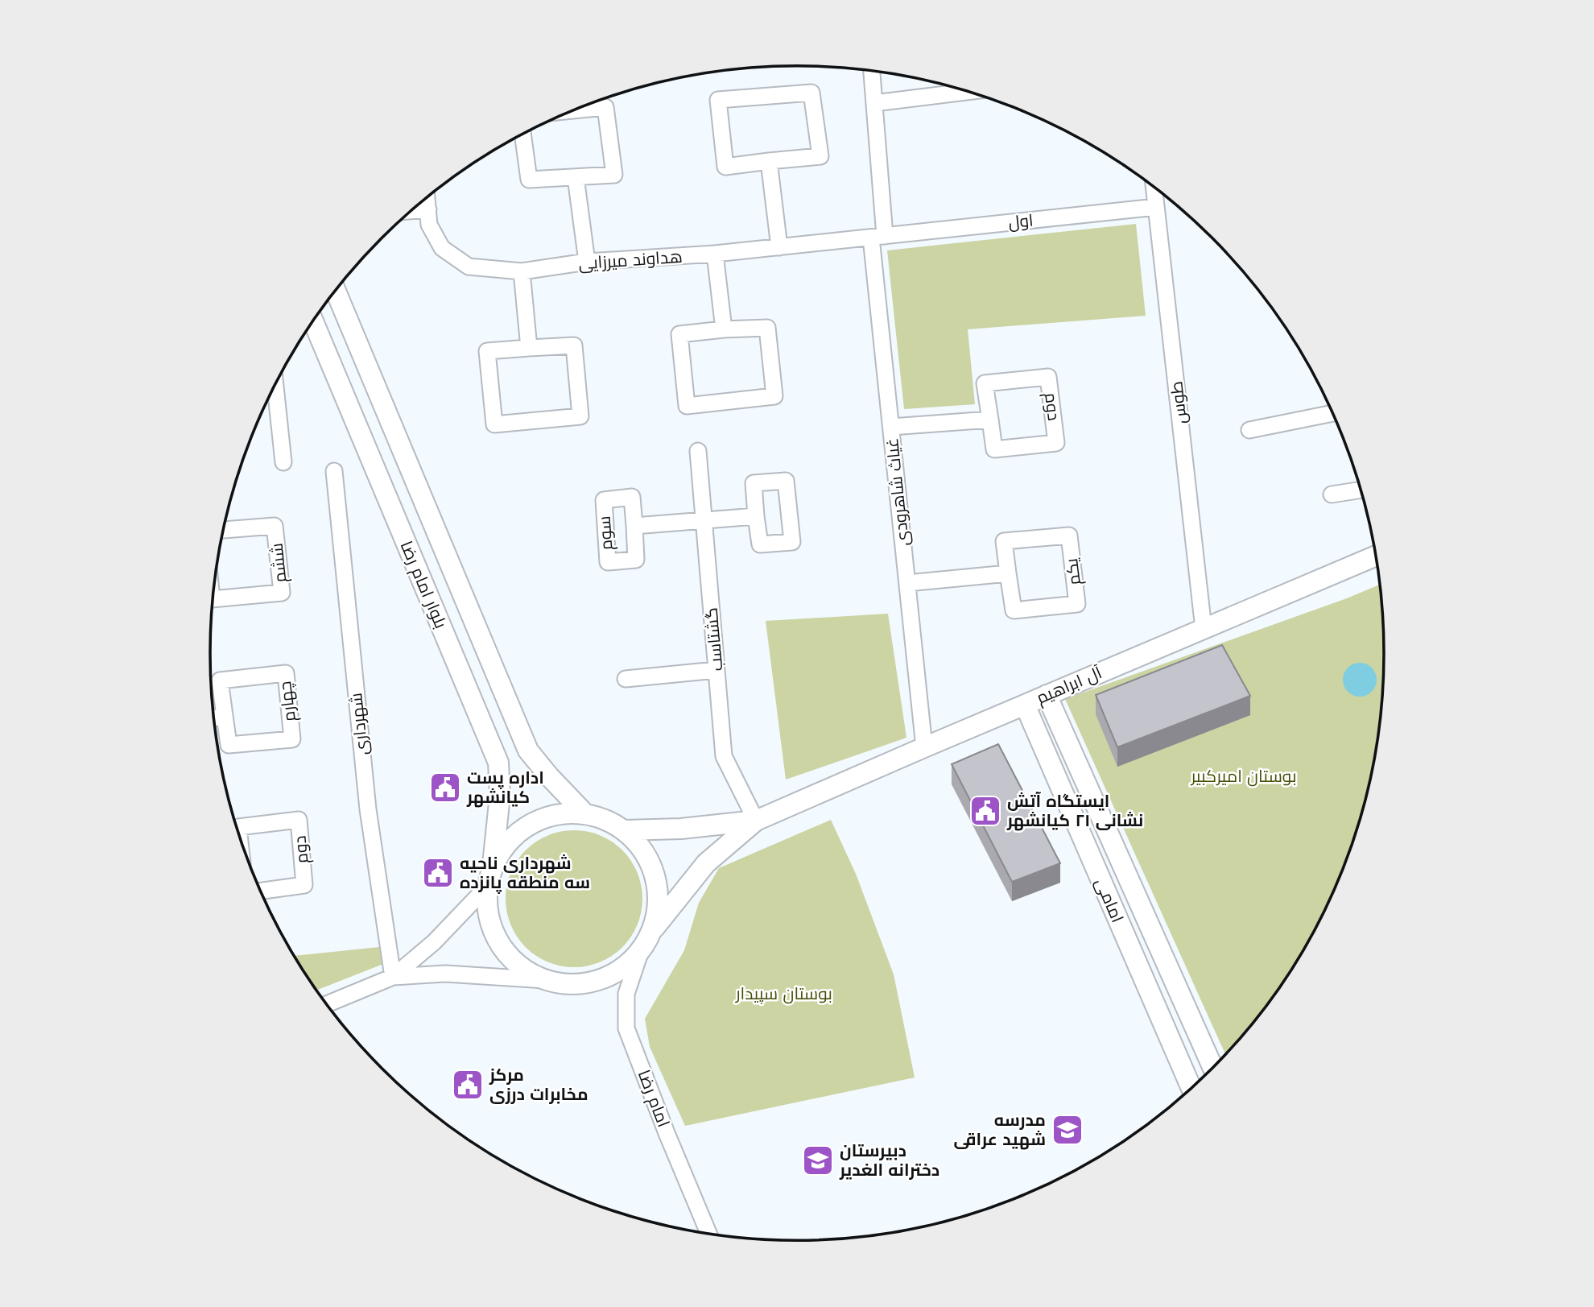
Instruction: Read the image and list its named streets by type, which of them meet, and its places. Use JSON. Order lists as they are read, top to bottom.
{
  "streets": {
    "main road": ["بلوار امام رضا", "آل ابراهیم", "امامی"],
    "street": [
      "اول",
      "هداوند میرزایی",
      "طوس",
      "دوم",
      "غیاث شاهرودی",
      "سوم",
      "ششم",
      "یکم",
      "گشتاسب",
      "چهارم",
      "شهرداری",
      "امام رضا"
    ]
  },
  "crossings": [
    ["اول", "هداوند میرزایی"],
    ["اول", "طوس"],
    ["اول", "غیاث شاهرودی"],
    ["هداوند میرزایی", "غیاث شاهرودی"],
    ["طوس", "آل ابراهیم"],
    ["غیاث شاهرودی", "آل ابراهیم"],
    ["سوم", "گشتاسب"],
    ["بلوار امام رضا", "امام رضا"],
    ["گشتاسب", "آل ابراهیم"],
    ["آل ابراهیم", "امامی"]
  ],
  "parks": ["بوستان امیرکبیر", "بوستان سپیدار"],
  "places": {
    "public building": [
      "اداره پست کیانشهر",
      "ایستگاه آتش نشانی ۲۱ کیانشهر",
      "شهرداری ناحیه سه منطقه پانزده",
      "مرکز مخابرات درزی"
    ],
    "school or university": ["مدرسه شهید عراقی", "دبیرستان دخترانه الغدیر"]
  }
}
